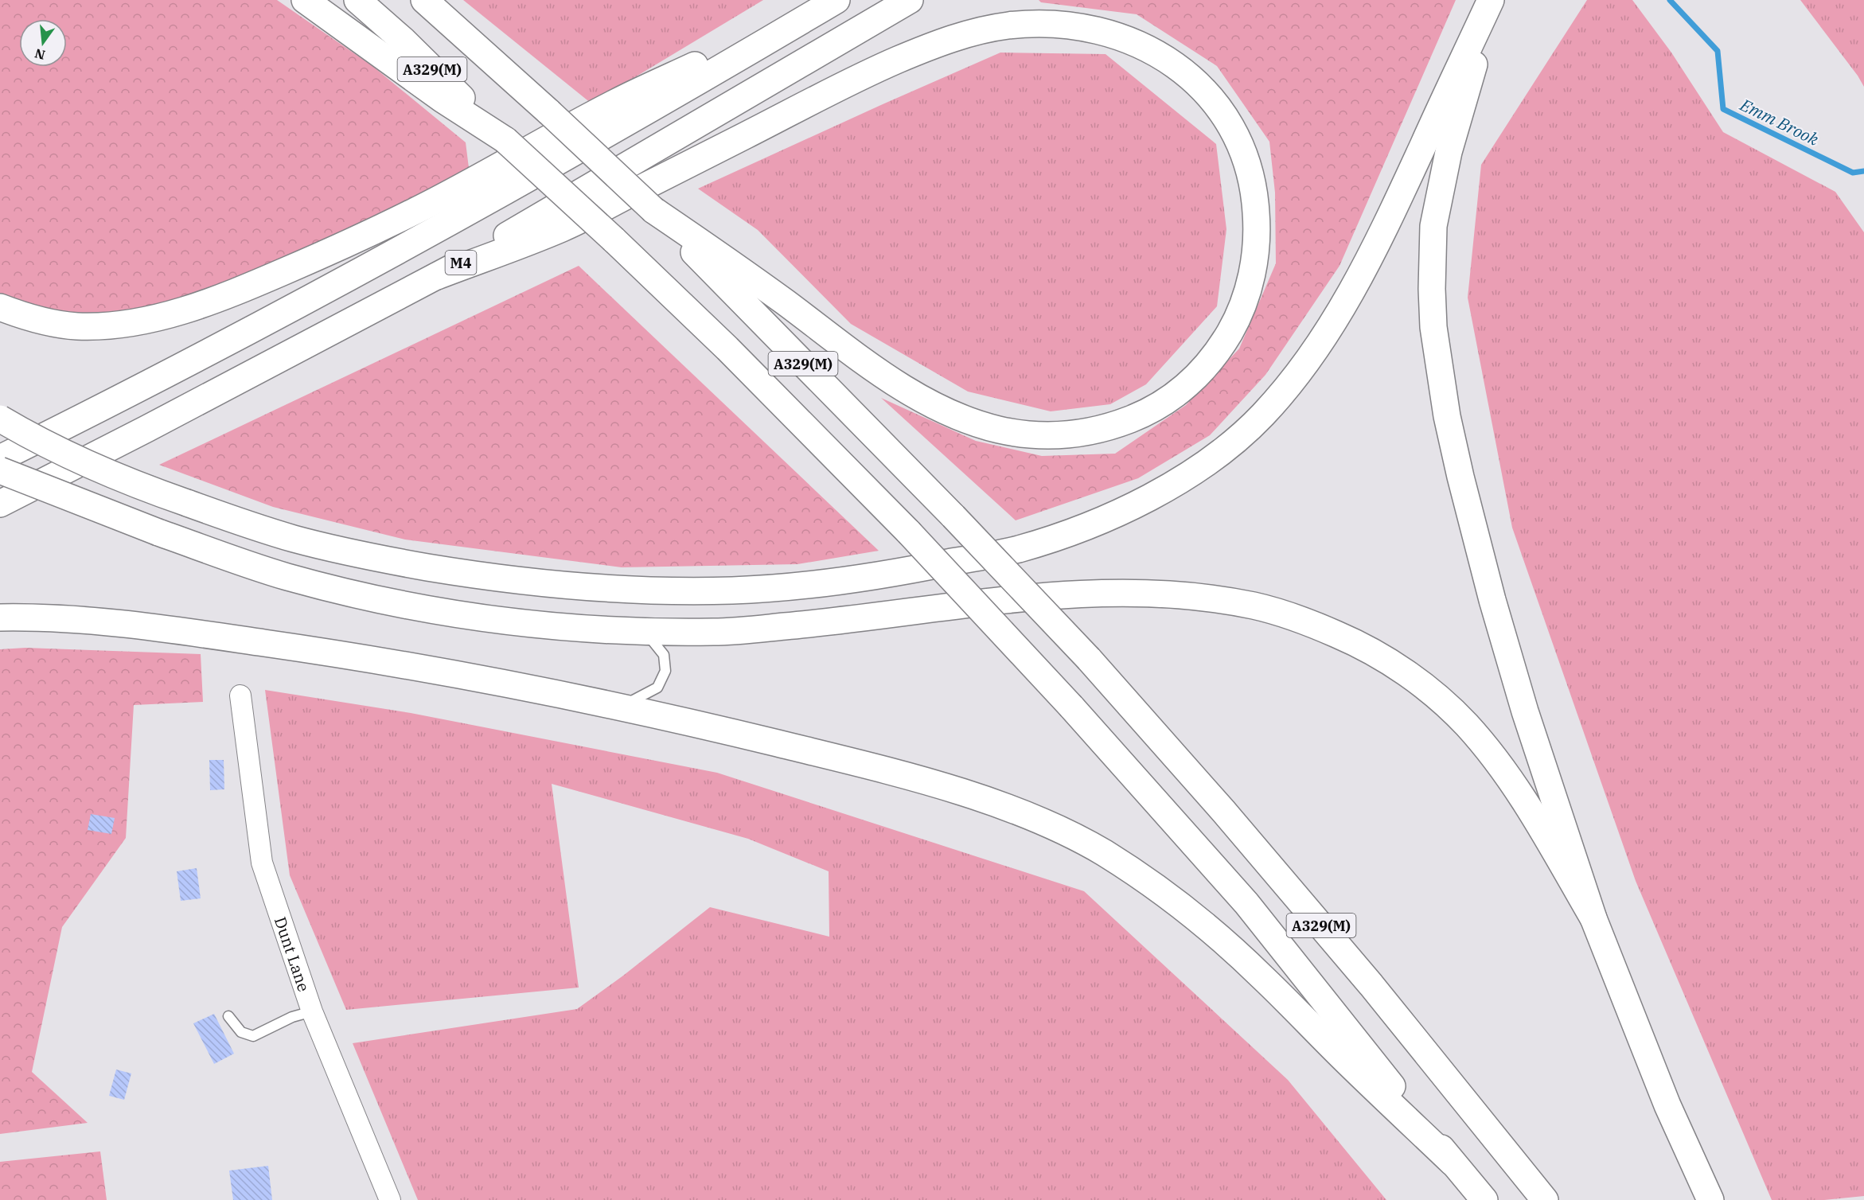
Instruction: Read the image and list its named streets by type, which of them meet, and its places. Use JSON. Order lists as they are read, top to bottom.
{
  "streets": {
    "highway": ["A329(M)", "M4"],
    "street": ["Dunt Lane"]
  },
  "water": ["Emm Brook"],
  "north": "bottom"
}
